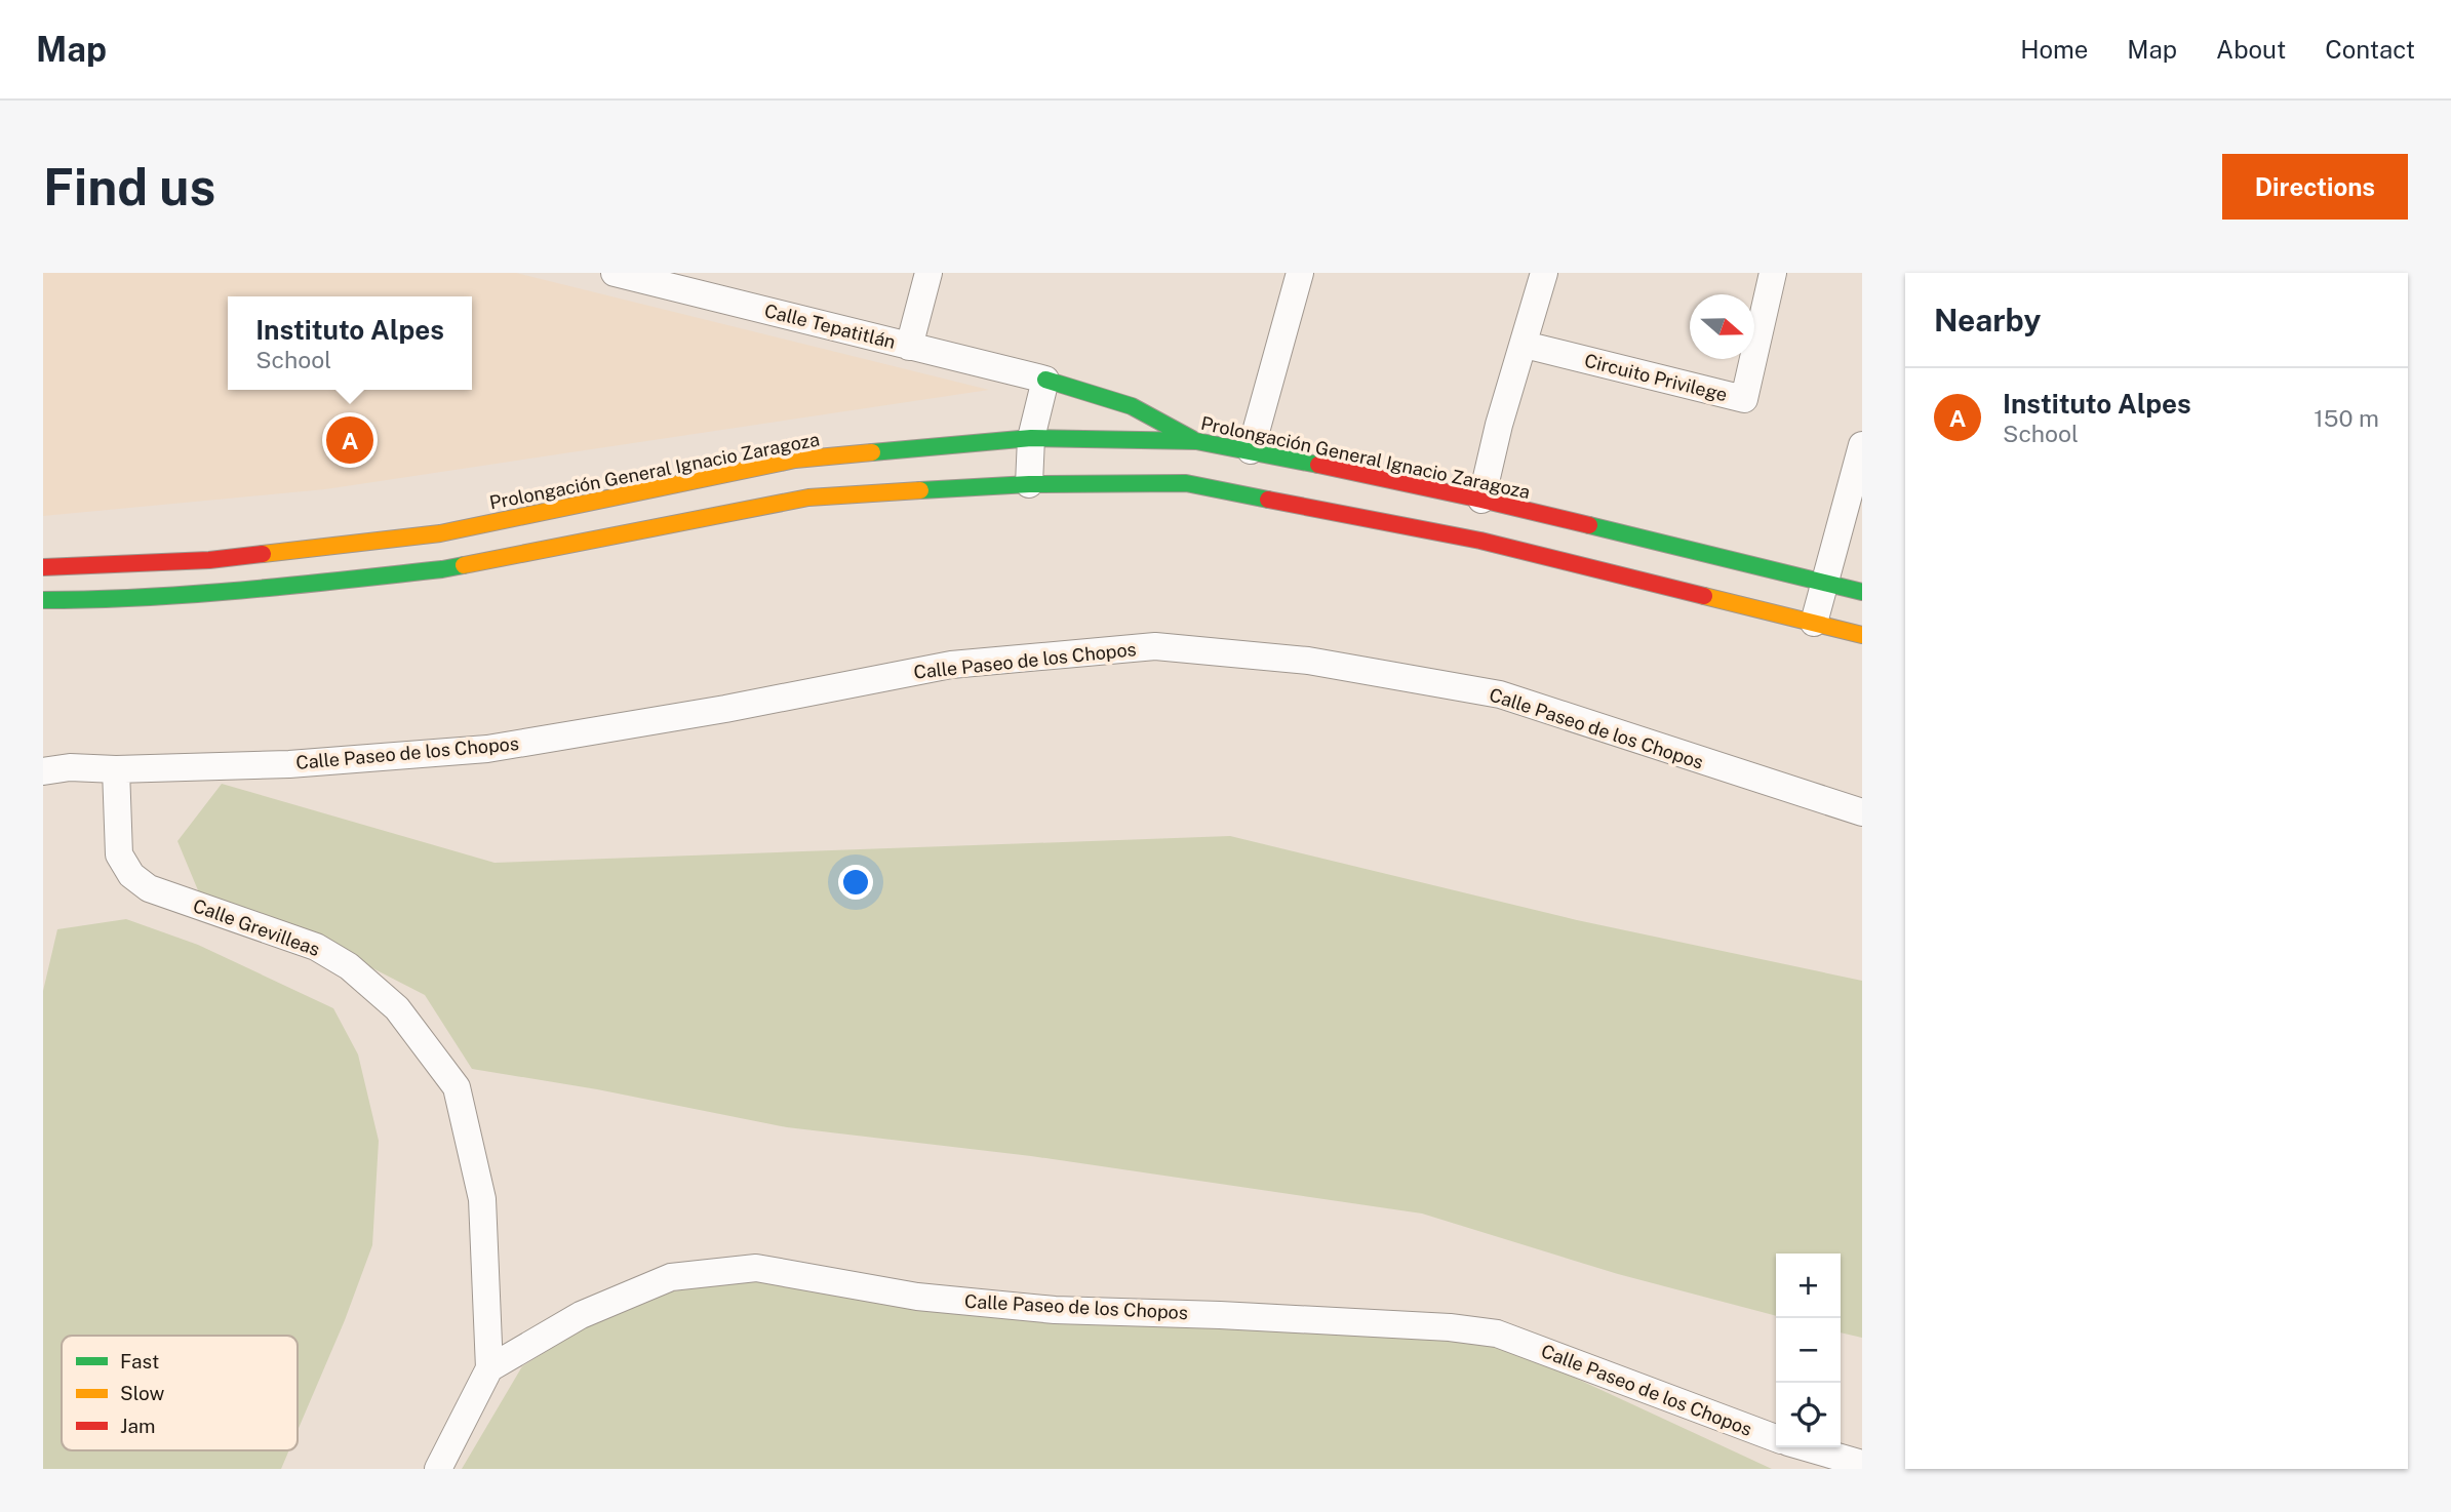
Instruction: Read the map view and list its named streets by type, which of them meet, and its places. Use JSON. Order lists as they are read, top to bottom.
{
  "streets": {
    "street": [
      "Calle Tepatitlán",
      "Circuito Privilege",
      "Prolongación General Ignacio Zaragoza",
      "Calle Paseo de los Chopos",
      "Calle Grevilleas"
    ]
  },
  "crossings": [
    ["Calle Paseo de los Chopos", "Calle Grevilleas"]
  ],
  "legend": ["Fast", "Slow", "Jam"],
  "north": "right",
  "page": {
    "header": "Map",
    "nav": [
      "Home",
      "Map",
      "About",
      "Contact"
    ],
    "buttons": "Directions",
    "title": "Find us",
    "heading": "Nearby",
    "popup": ["Instituto Alpes", "School"],
    "list": [
      {
        "mark": "A",
        "name": "Instituto Alpes",
        "note": "School",
        "value": "150 m"
      }
    ],
    "pins": "A",
    "map_buttons": ["+", "−"]
  }
}
